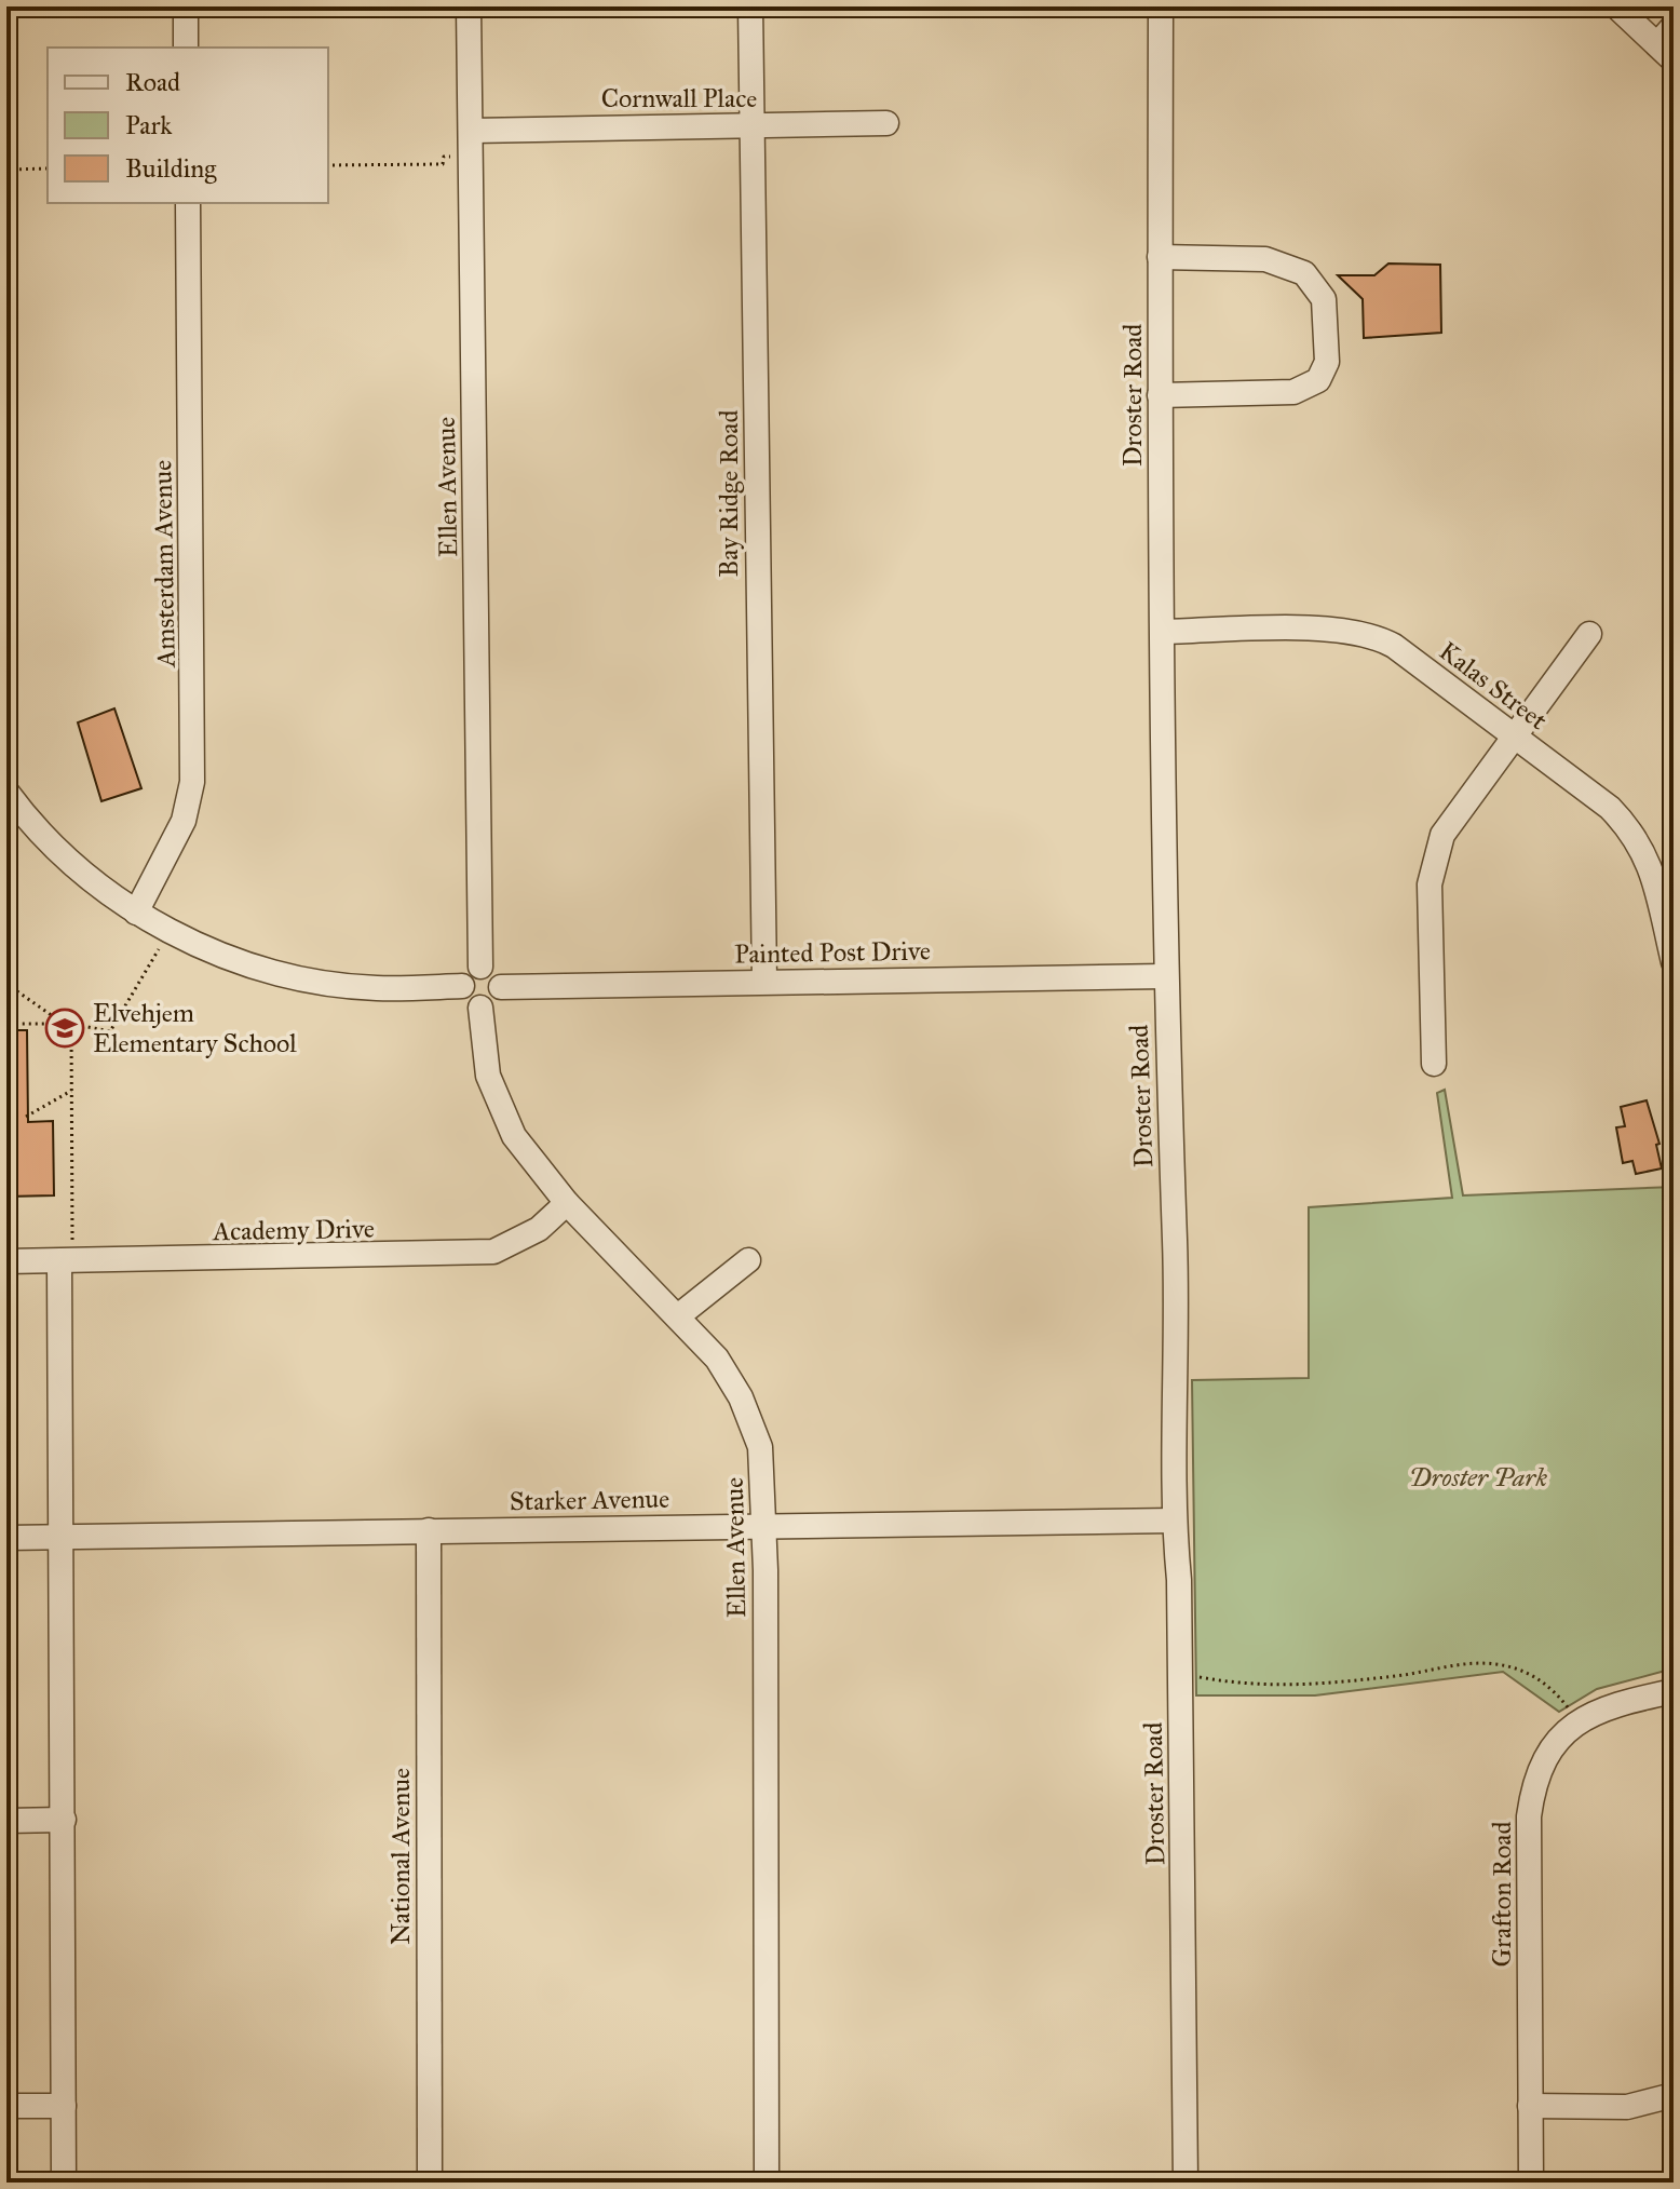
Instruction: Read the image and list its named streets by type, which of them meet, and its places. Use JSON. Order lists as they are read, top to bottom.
{
  "streets": {
    "street": [
      "Cornwall Place",
      "Droster Road",
      "Ellen Avenue",
      "Bay Ridge Road",
      "Amsterdam Avenue",
      "Kalas Street",
      "Painted Post Drive",
      "Academy Drive",
      "Starker Avenue",
      "National Avenue",
      "Grafton Road"
    ]
  },
  "crossings": [
    ["Cornwall Place", "Ellen Avenue"],
    ["Cornwall Place", "Bay Ridge Road"],
    ["Droster Road", "Kalas Street"],
    ["Droster Road", "Painted Post Drive"],
    ["Droster Road", "Starker Avenue"],
    ["Ellen Avenue", "Painted Post Drive"],
    ["Ellen Avenue", "Academy Drive"],
    ["Ellen Avenue", "Starker Avenue"],
    ["Bay Ridge Road", "Painted Post Drive"],
    ["Starker Avenue", "National Avenue"]
  ],
  "parks": ["Droster Park"],
  "places": {
    "school or university": ["Elvehjem Elementary School"]
  },
  "legend": ["Road", "Park", "Building"]
}
